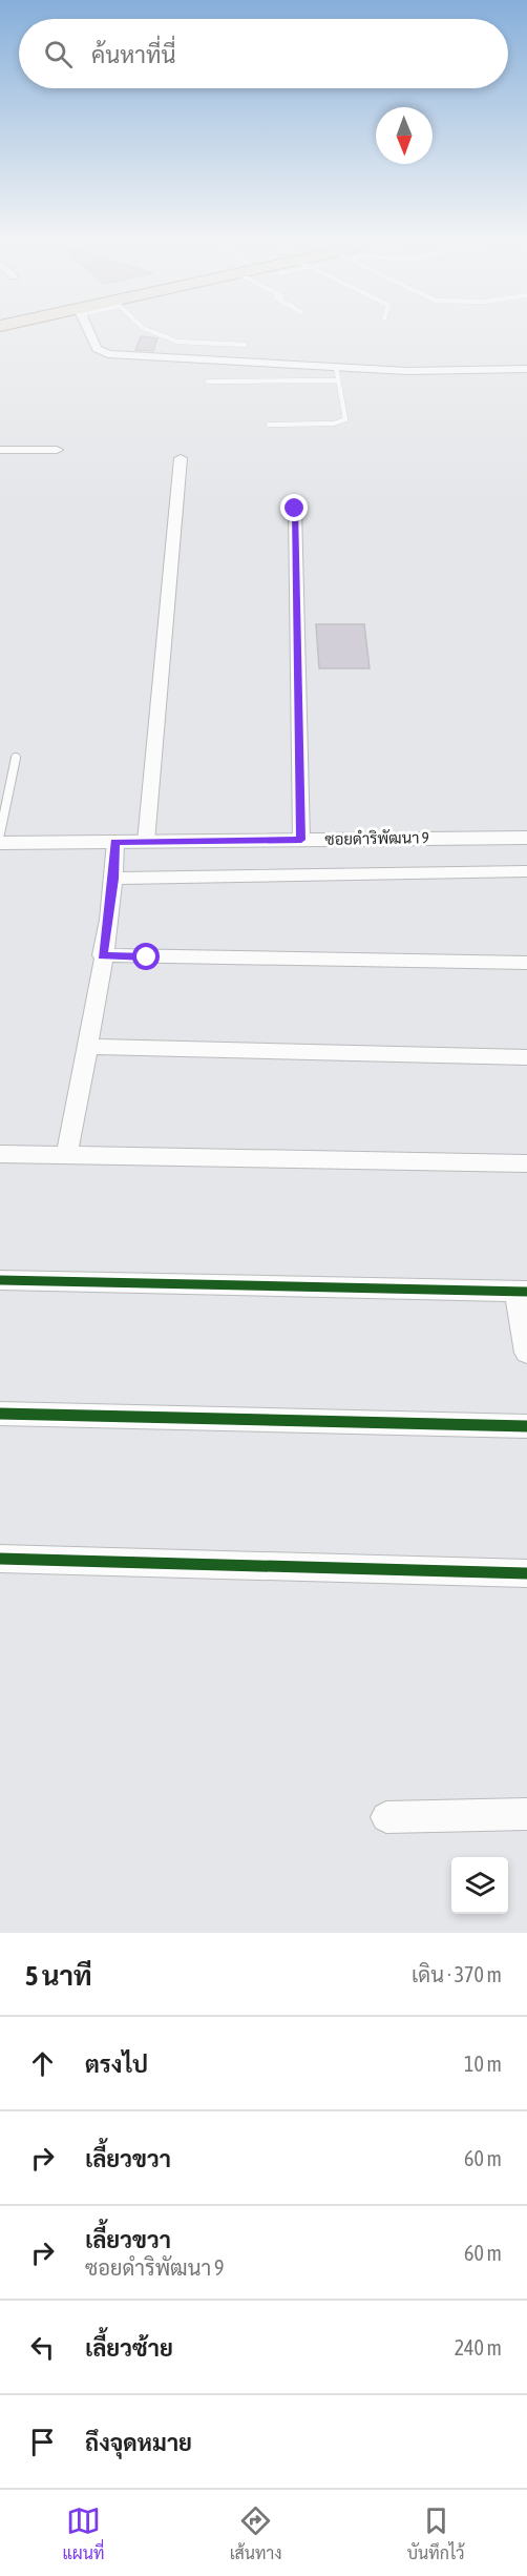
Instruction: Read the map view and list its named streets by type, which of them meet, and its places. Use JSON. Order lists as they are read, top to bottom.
{
  "streets": {
    "street": ["ซอยดำริพัฒนา 9"]
  },
  "north": "bottom",
  "page": {
    "search": "ค้นหาที่นี่",
    "heading": ["5 นาที", "เดิน · 370 m"],
    "list": [
      ["ตรงไป", "10 m"],
      ["เลี้ยวขวา", "60 m"],
      ["เลี้ยวขวา", "ซอยดำริพัฒนา 9", "60 m"],
      ["เลี้ยวซ้าย", "240 m"],
      "ถึงจุดหมาย"
    ],
    "nav": ["แผนที่", "เส้นทาง", "บันทึกไว้"]
  }
}
